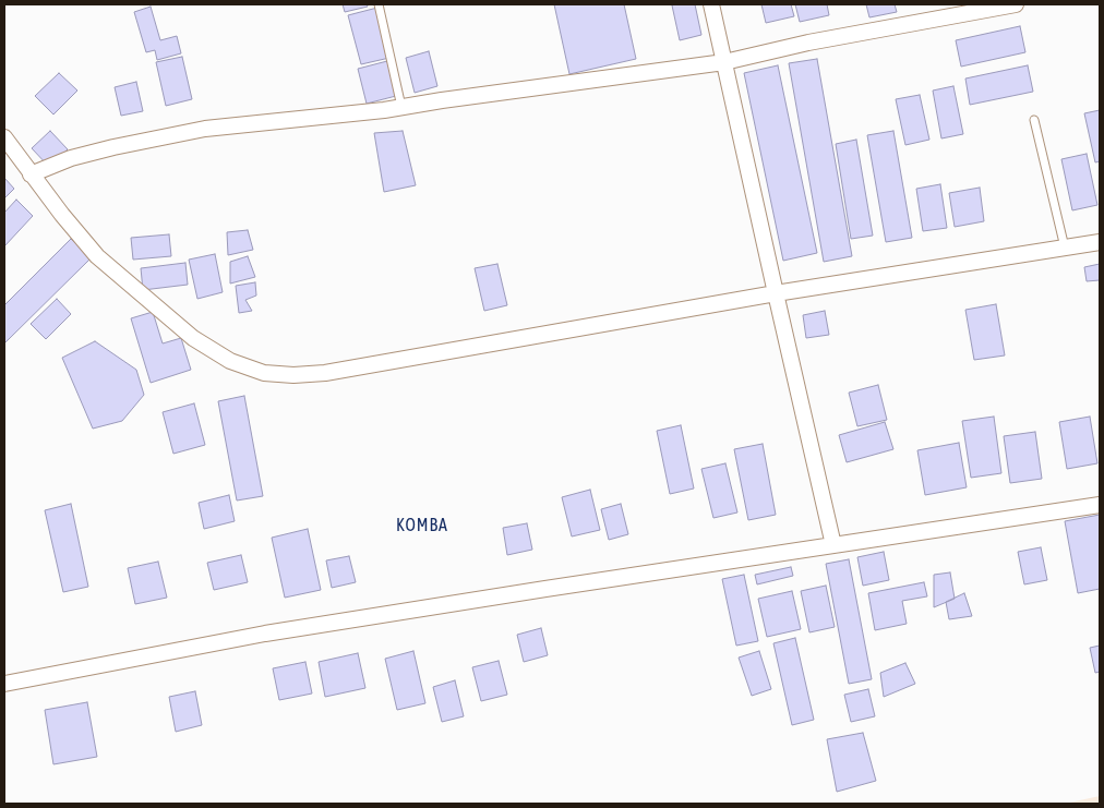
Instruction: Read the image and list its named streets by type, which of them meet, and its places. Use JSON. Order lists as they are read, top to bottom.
{
  "districts": ["KOMBA"]
}
